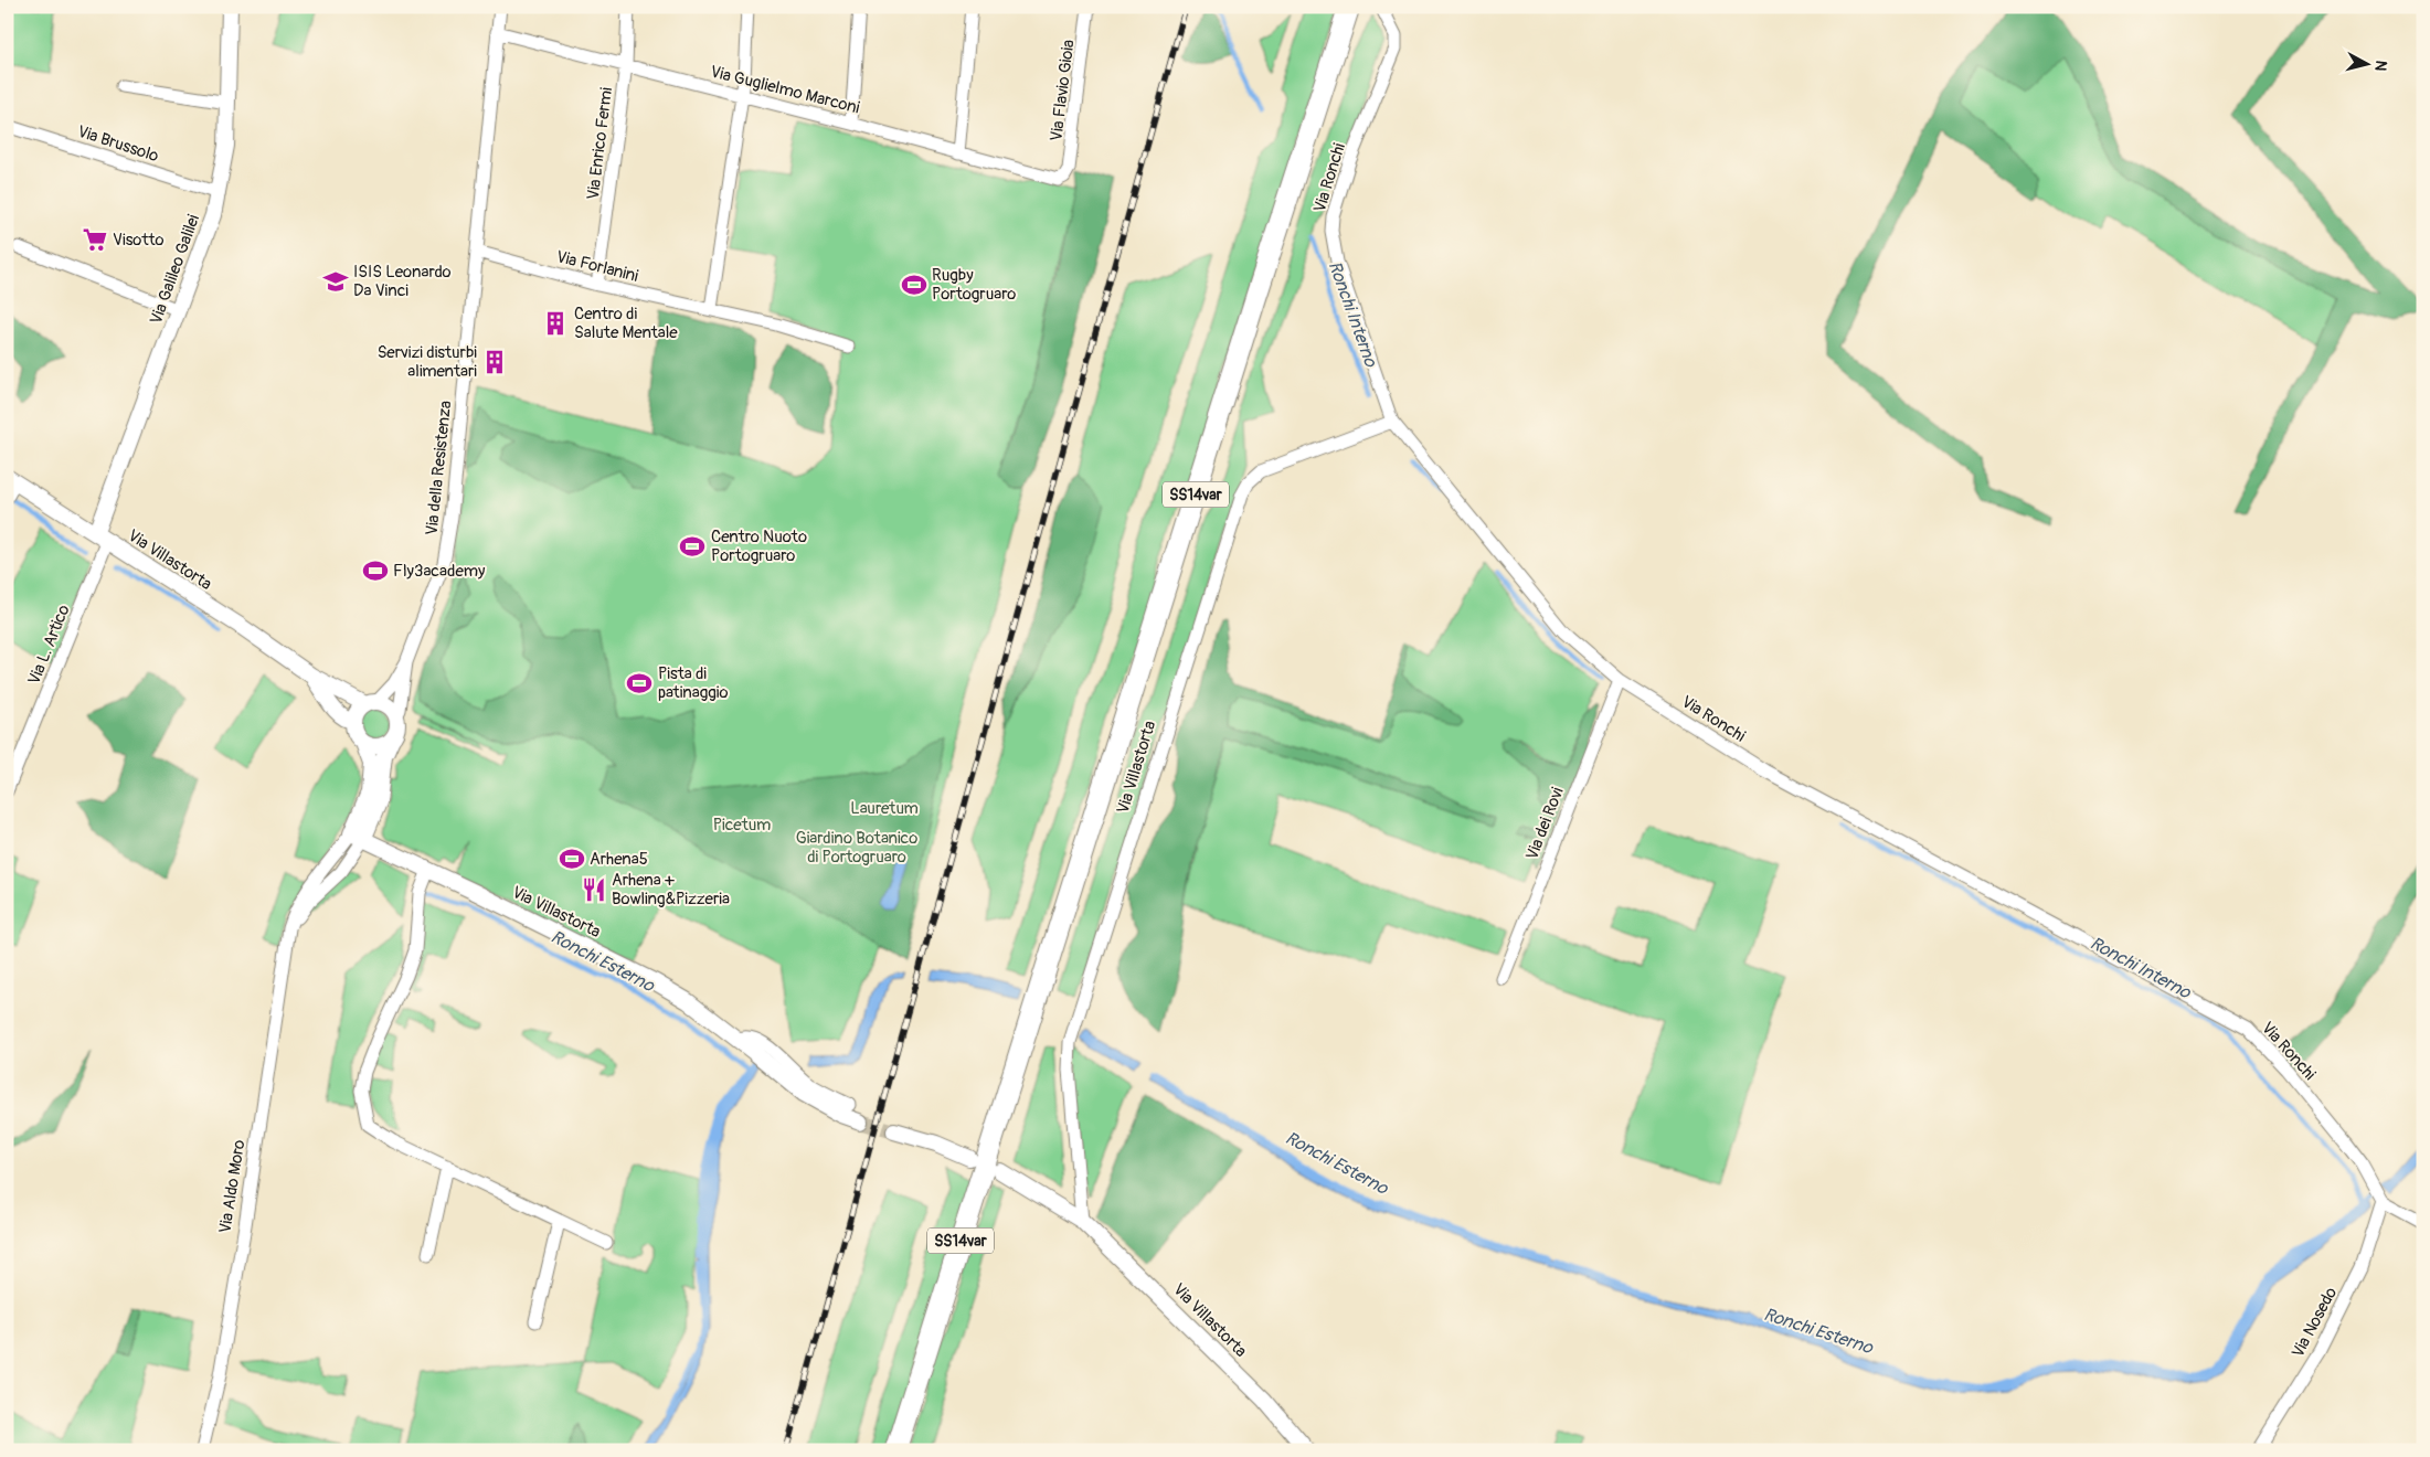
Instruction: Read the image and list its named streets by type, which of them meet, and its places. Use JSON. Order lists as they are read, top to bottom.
{
  "streets": {
    "highway": ["SS14var"],
    "street": [
      "Via Guglielmo Marconi",
      "Via Flavio Gioia",
      "Via Brussolo",
      "Via Enrico Fermi",
      "Via Ronchi",
      "Via Forlanini",
      "Via Galileo Galilei",
      "Via della Resistenza",
      "Via Villastorta",
      "Via L. Artico",
      "Via dei Rovi",
      "Via Aldo Moro",
      "Via Nosedo"
    ]
  },
  "crossings": [
    ["Via Guglielmo Marconi", "Via Flavio Gioia"],
    ["Via Guglielmo Marconi", "Via Enrico Fermi"],
    ["Via Guglielmo Marconi", "Via della Resistenza"],
    ["Via Brussolo", "Via Galileo Galilei"],
    ["Via Enrico Fermi", "Via Forlanini"],
    ["Via Ronchi", "Via Villastorta"],
    ["Via Ronchi", "Via dei Rovi"],
    ["Via Ronchi", "Via Nosedo"],
    ["Via Forlanini", "Via della Resistenza"],
    ["Via Galileo Galilei", "Via Villastorta"],
    ["Via Galileo Galilei", "Via L. Artico"],
    ["Via Villastorta", "Via L. Artico"],
    ["Via Villastorta", "Via Aldo Moro"]
  ],
  "water": ["Ronchi Interno", "Ronchi Esterno"],
  "parks": ["Lauretum", "Picetum", "Giardino Botanico di Portogruaro"],
  "places": {
    "supermarket": ["Visotto"],
    "school or university": ["ISIS Leonardo Da Vinci"],
    "sports": [
      "Rugby Portogruaro",
      "Centro Nuoto Portogruaro",
      "Fly3academy",
      "Pista di patinaggio",
      "Arhena5"
    ],
    "building": ["Centro di Salute Mentale", "Servizi disturbi alimentari"],
    "restaurant": ["Arhena + Bowling&Pizzeria"]
  },
  "north": "right"
}
